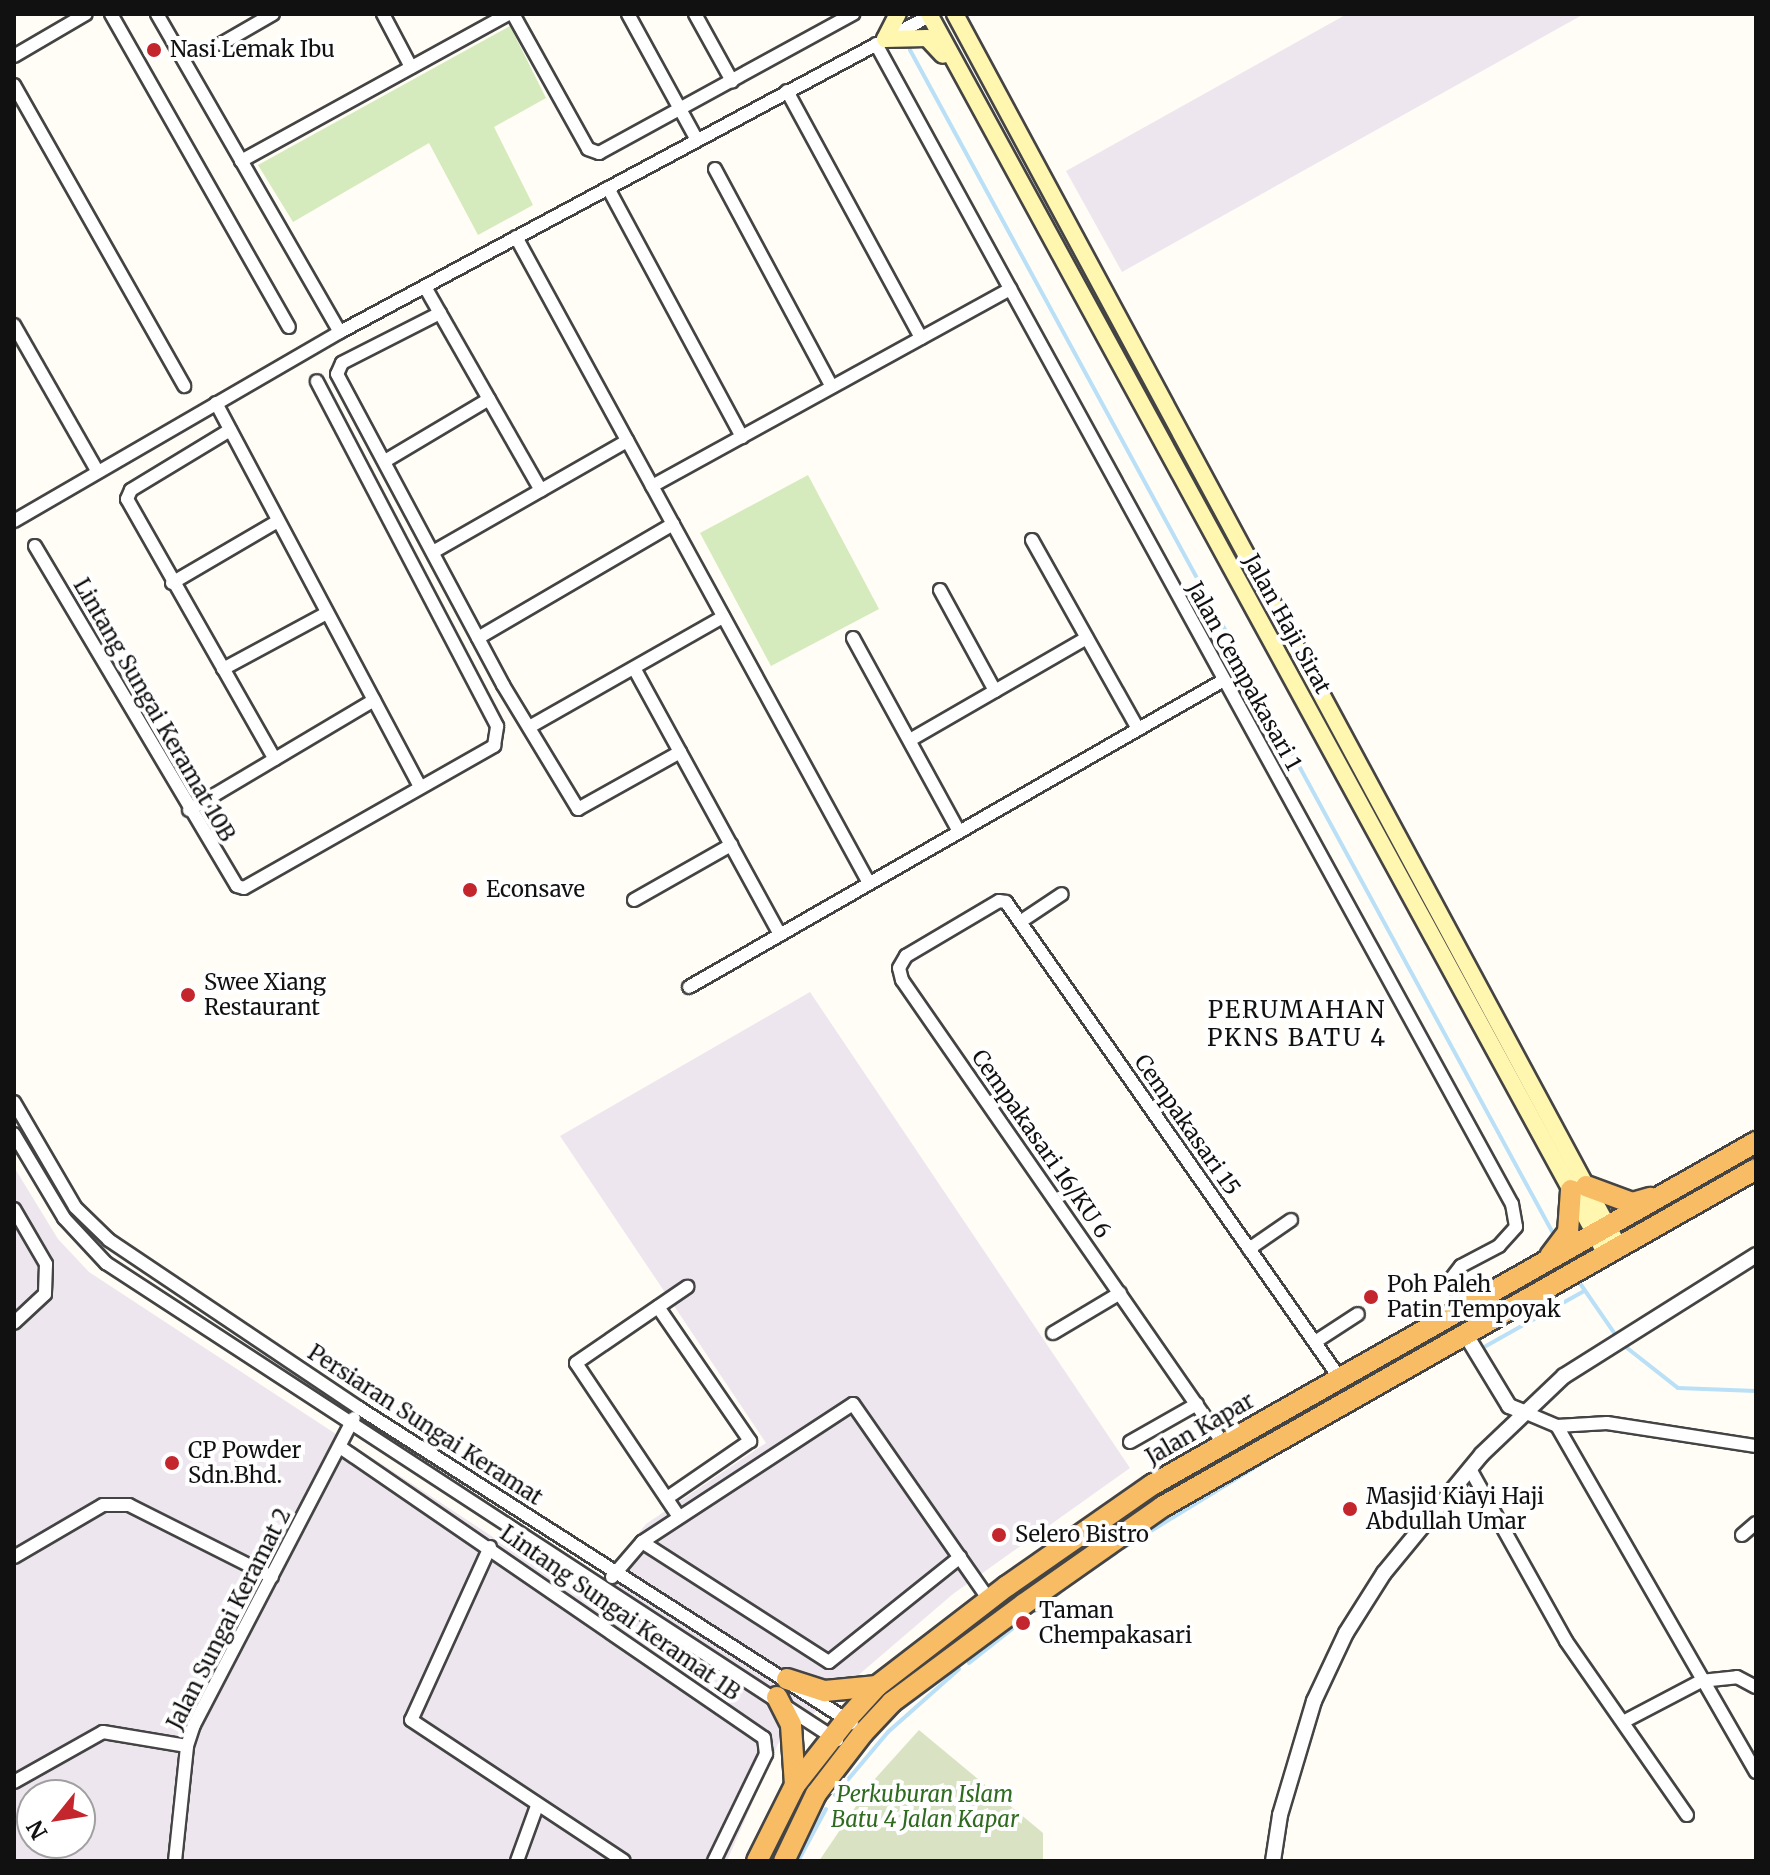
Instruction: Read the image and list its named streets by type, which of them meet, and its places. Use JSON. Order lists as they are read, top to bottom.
{
  "streets": {
    "highway": ["Jalan Kapar"],
    "main road": ["Jalan Haji Sirat"],
    "street": [
      "Jalan Cempakasari 1",
      "Lintang Sungai Keramat 10B",
      "Cempakasari 15",
      "Cempakasari 16/KU 6",
      "Persiaran Sungai Keramat",
      "Lintang Sungai Keramat 1B",
      "Jalan Sungai Keramat 2"
    ]
  },
  "crossings": [
    ["Jalan Haji Sirat", "Jalan Kapar"],
    ["Jalan Cempakasari 1", "Jalan Kapar"],
    ["Cempakasari 15", "Cempakasari 16/KU 6"],
    ["Cempakasari 15", "Jalan Kapar"],
    ["Cempakasari 16/KU 6", "Jalan Kapar"],
    ["Persiaran Sungai Keramat", "Jalan Kapar"],
    ["Persiaran Sungai Keramat", "Jalan Sungai Keramat 2"],
    ["Lintang Sungai Keramat 1B", "Jalan Sungai Keramat 2"]
  ],
  "districts": ["PERUMAHAN PKNS BATU 4"],
  "parks": ["Perkuburan Islam Batu 4 Jalan Kapar"],
  "places": [
    "Nasi Lemak Ibu",
    "Econsave",
    "Swee Xiang Restaurant",
    "Poh Paleh Patin Tempoyak",
    "CP Powder Sdn.Bhd.",
    "Masjid Kiayi Haji Abdullah Umar",
    "Selero Bistro",
    "Taman Chempakasari"
  ],
  "north": "bottom left"
}
